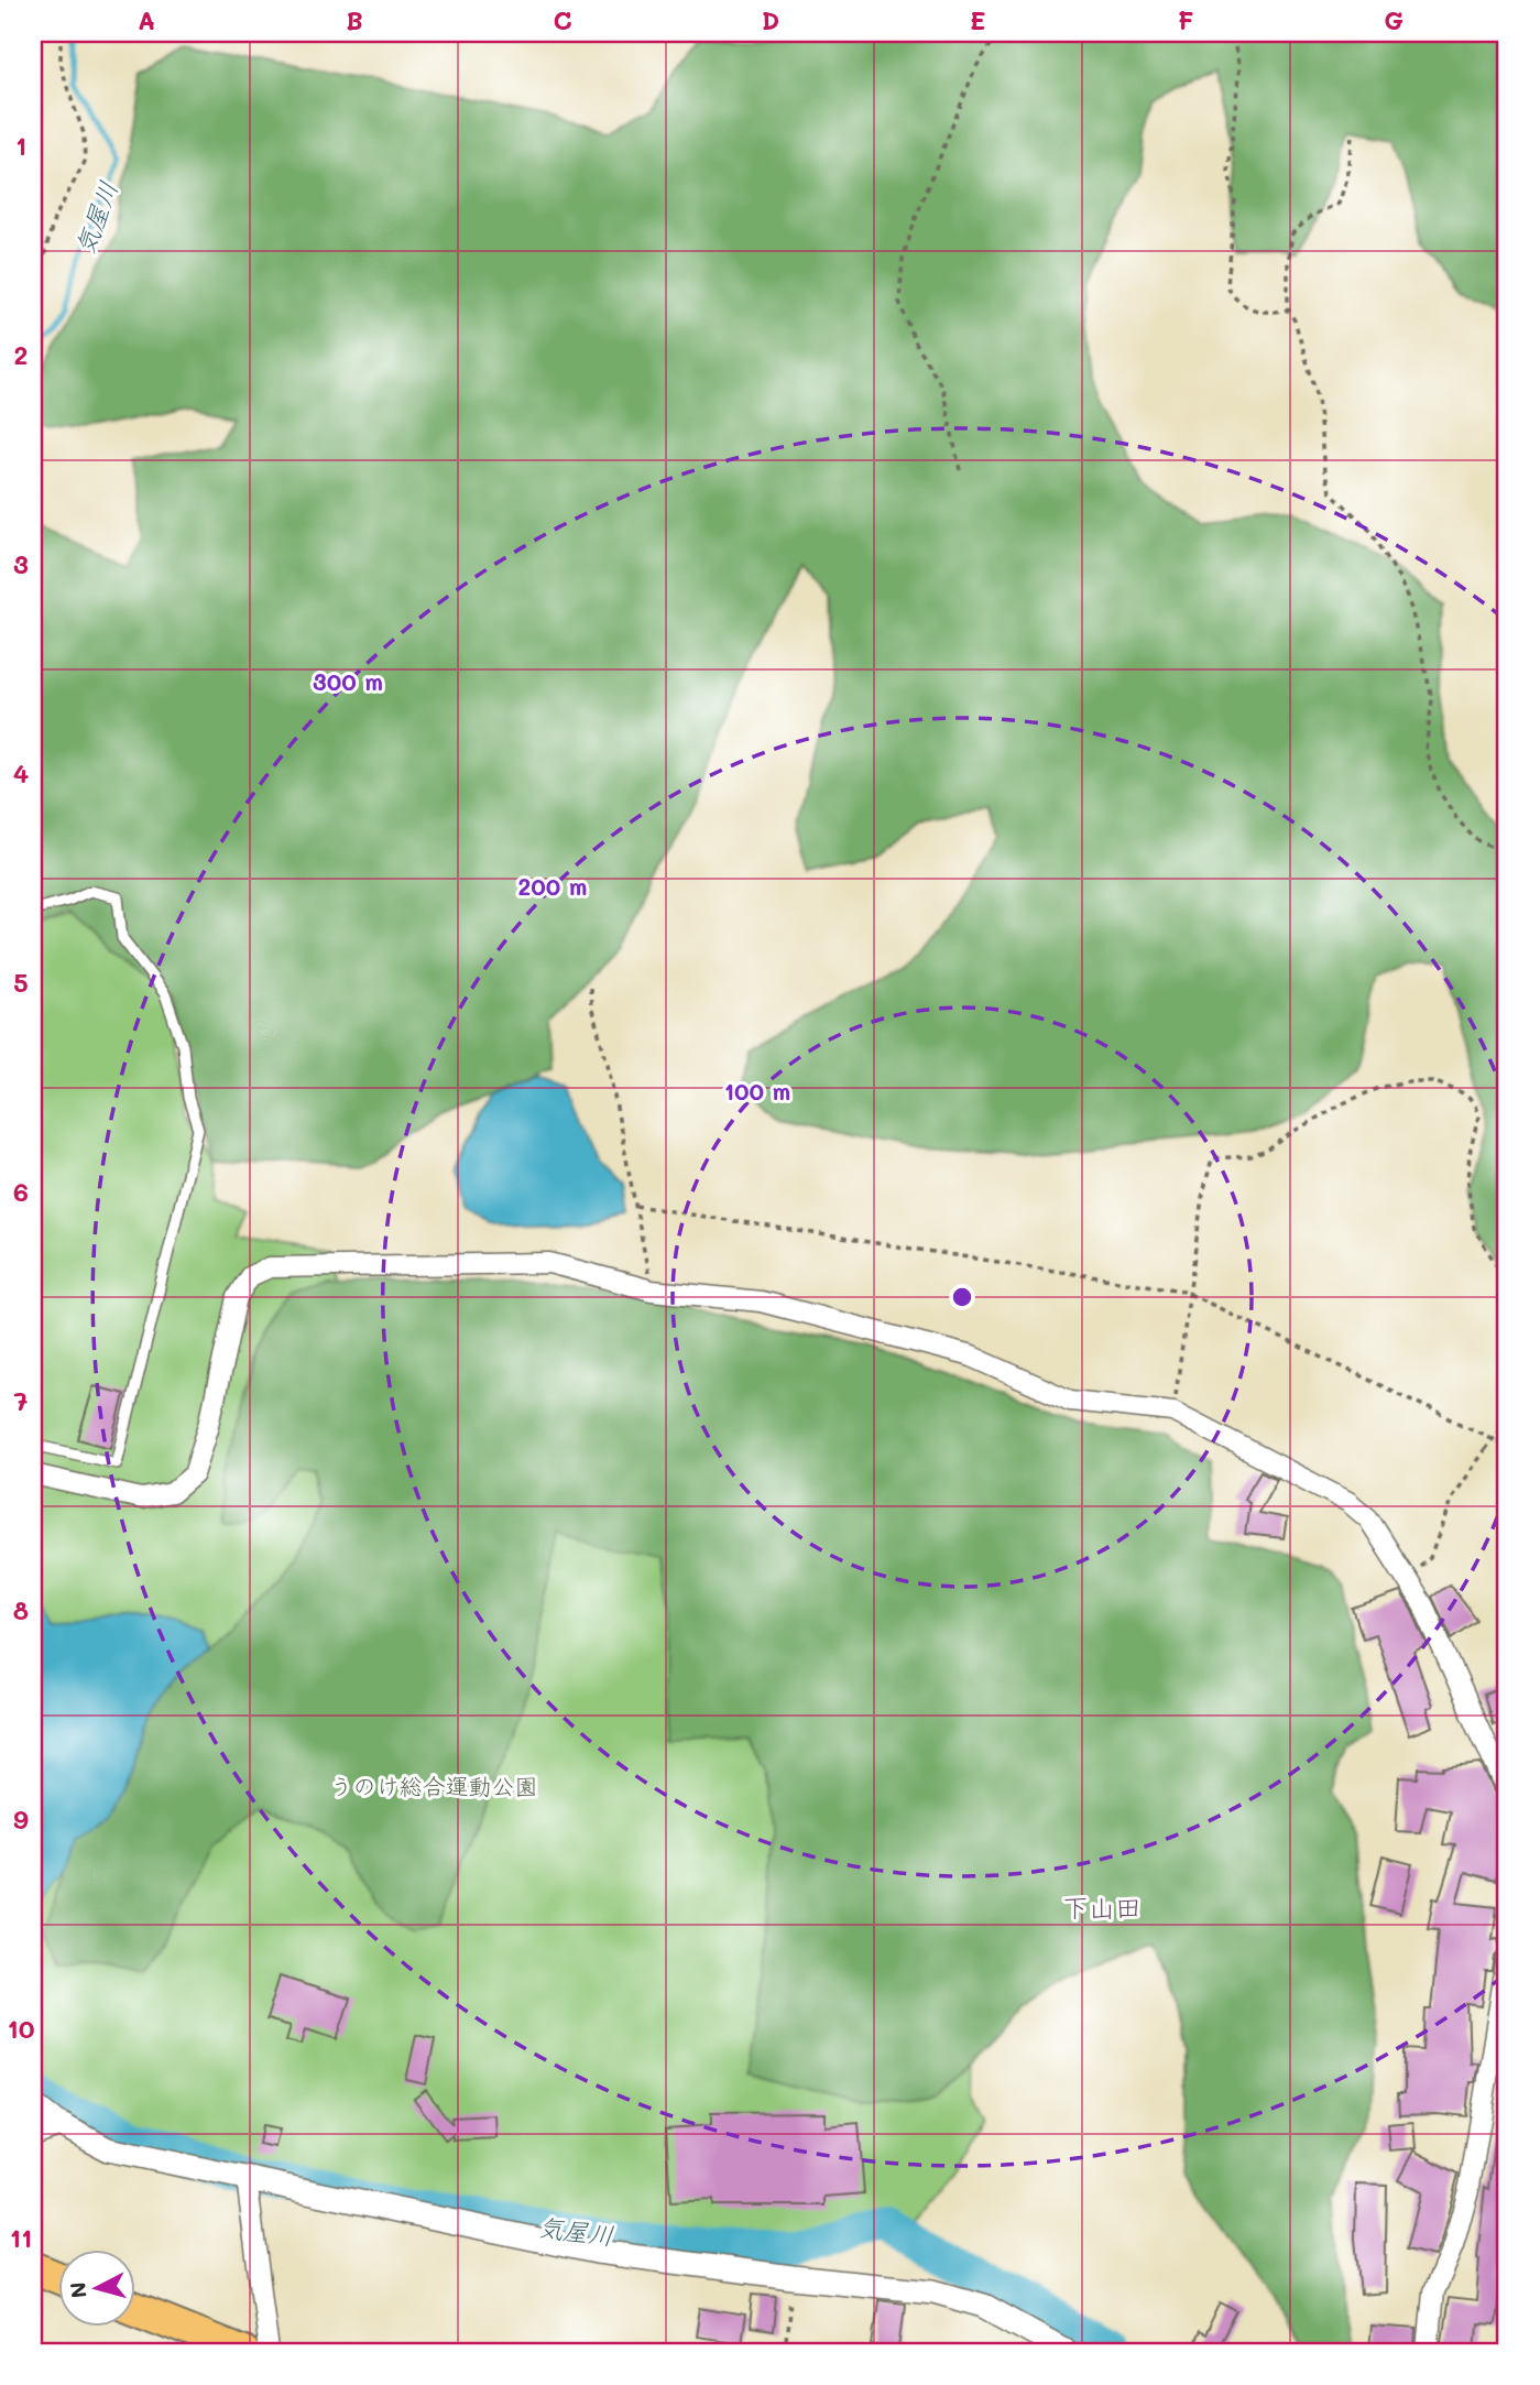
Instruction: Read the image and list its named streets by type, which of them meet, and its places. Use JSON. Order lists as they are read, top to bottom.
{
  "districts": ["下山田"],
  "water": ["気屋川"],
  "parks": ["うのけ総合運動公園"],
  "north": "left",
  "grid": {
    "columns": [
      "A",
      "B",
      "C",
      "D",
      "E",
      "F",
      "G"
    ],
    "rows": [
      "1",
      "2",
      "3",
      "4",
      "5",
      "6",
      "7",
      "8",
      "9",
      "10",
      "11"
    ]
  },
  "rings": ["300 m", "200 m", "100 m"]
}
